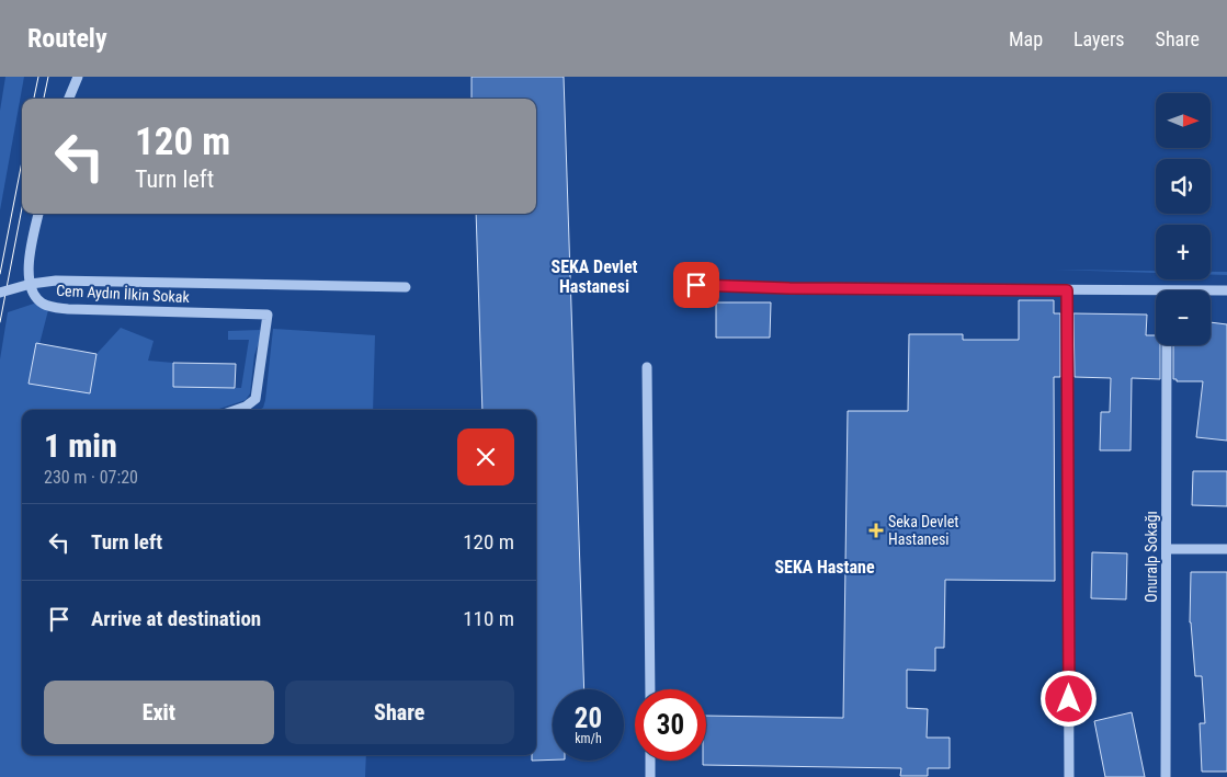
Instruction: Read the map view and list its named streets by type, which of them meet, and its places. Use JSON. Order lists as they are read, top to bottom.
{
  "streets": {
    "street": ["Cem Aydın İlkin Sokak", "Onuralp Sokağı"]
  },
  "districts": ["SEKA Devlet Hastanesi", "SEKA Hastane"],
  "places": {
    "health": ["Seka Devlet Hastanesi"]
  },
  "north": "right",
  "page": {
    "header": "Routely",
    "nav": ["Map", "Layers", "Share"],
    "map_buttons": ["+", "−"],
    "turn": ["120 m", "Turn left"],
    "heading": ["1 min", "230 m · 07:20"],
    "list": [
      {
        "name": "Turn left",
        "value": "120 m"
      },
      {
        "name": "Arrive at destination",
        "value": "110 m"
      }
    ],
    "buttons": ["Exit", "Share"],
    "speed": "20 km/h",
    "limit": "30"
  }
}
